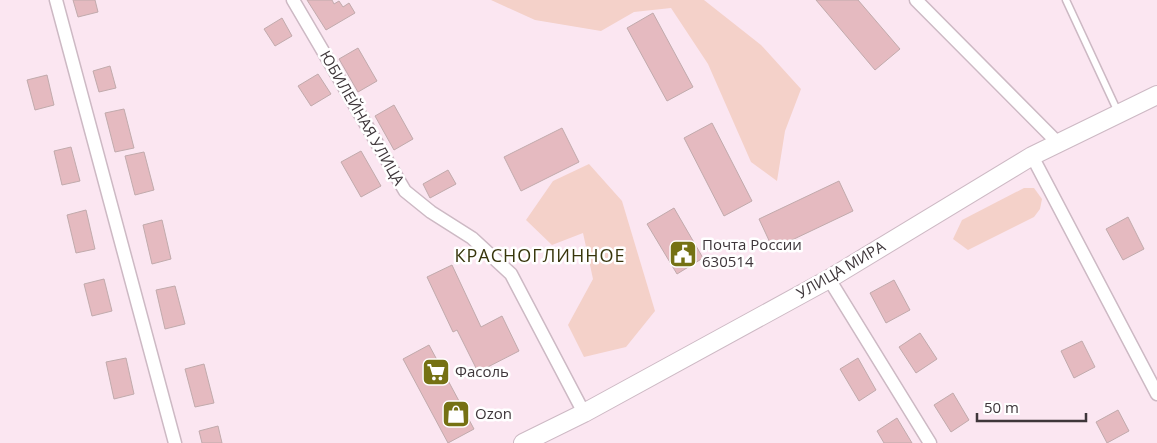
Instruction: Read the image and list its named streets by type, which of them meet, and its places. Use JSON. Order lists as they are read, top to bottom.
{
  "streets": {
    "street": ["ЮБИЛЕЙНАЯ УЛИЦА", "УЛИЦА МИРА"]
  },
  "crossings": [
    ["ЮБИЛЕЙНАЯ УЛИЦА", "УЛИЦА МИРА"]
  ],
  "districts": ["КРАСНОГЛИННОЕ"],
  "places": {
    "public building": ["Почта России 630514"],
    "supermarket": ["Фасоль"],
    "shop": ["Ozon"]
  },
  "scale_bar": "50 m"
}
